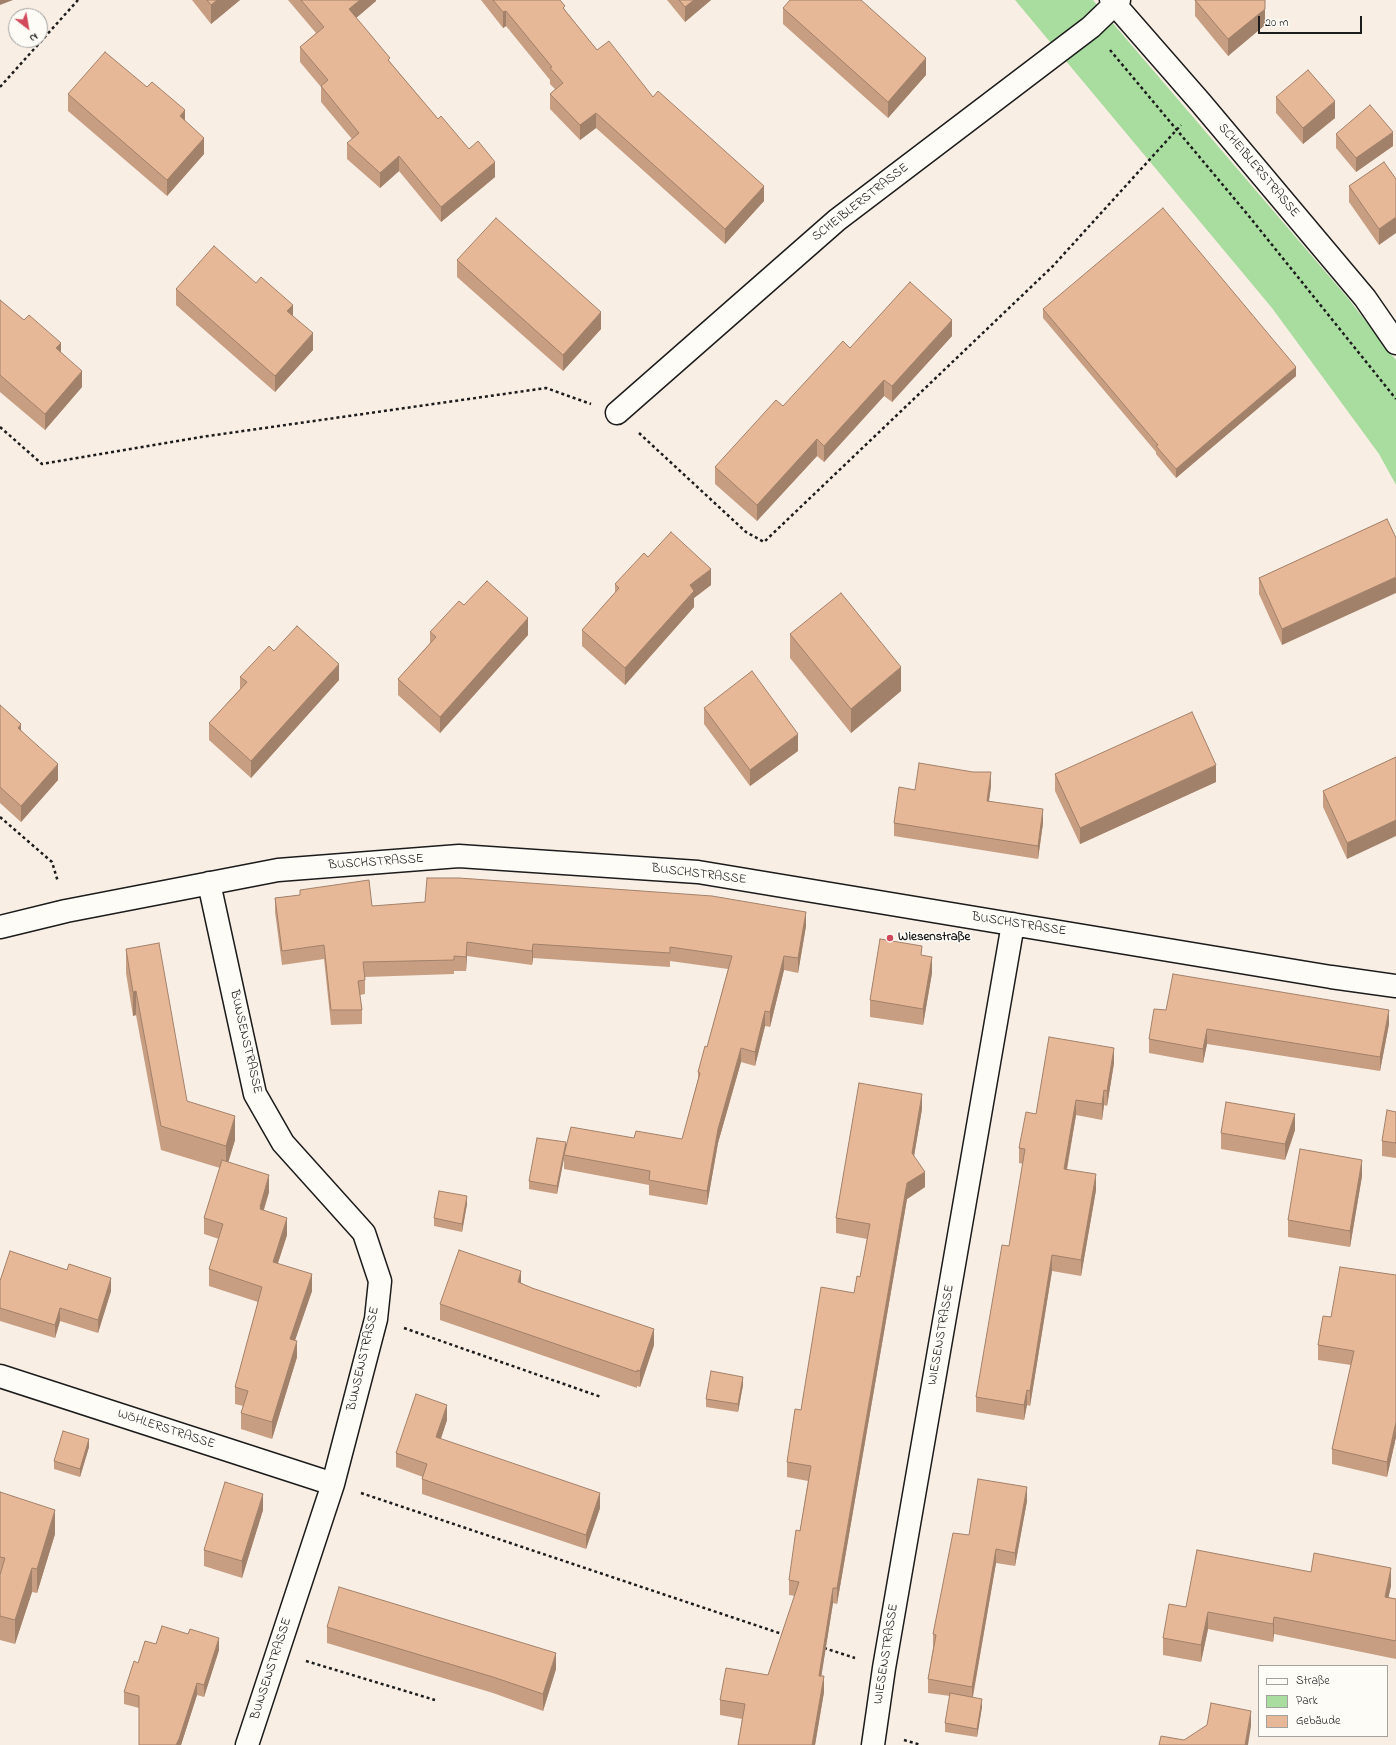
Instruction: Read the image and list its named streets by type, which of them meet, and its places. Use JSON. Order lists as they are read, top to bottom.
{
  "streets": {
    "street": [
      "SCHEIBLERSTRASSE",
      "BUSCHSTRASSE",
      "BUNSENSTRASSE",
      "WIESENSTRASSE",
      "WÖHLERSTRASSE"
    ]
  },
  "crossings": [
    ["BUSCHSTRASSE", "BUNSENSTRASSE"],
    ["BUSCHSTRASSE", "WIESENSTRASSE"],
    ["BUNSENSTRASSE", "WÖHLERSTRASSE"]
  ],
  "places": ["Wiesenstraße"],
  "legend": ["Straße", "Park", "Gebäude"],
  "scale_bar": "20 m",
  "north": "bottom right"
}
